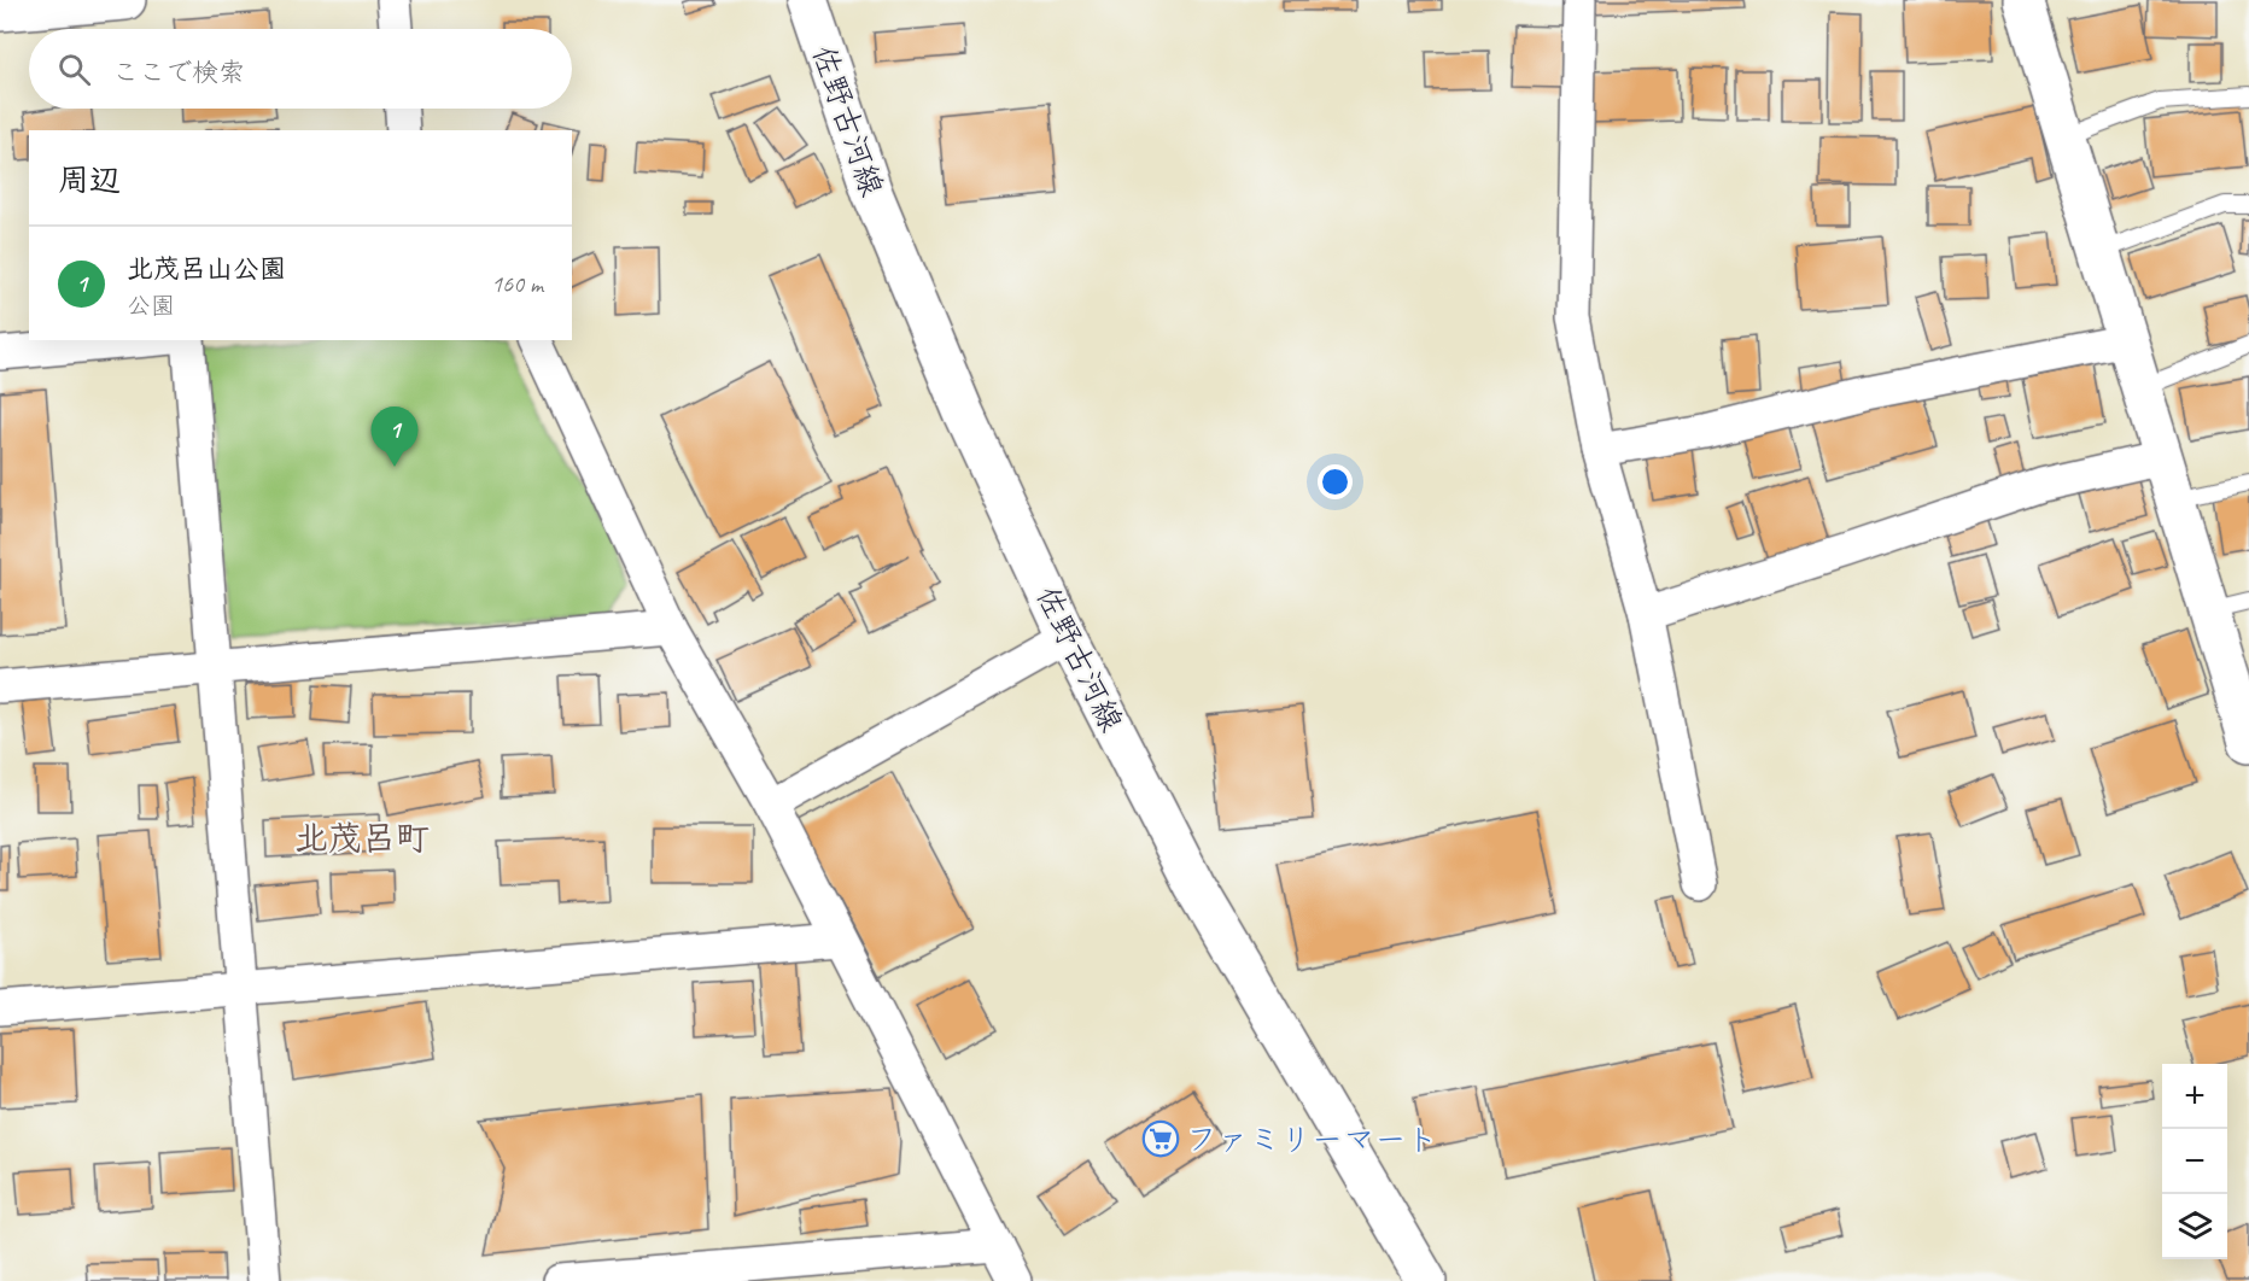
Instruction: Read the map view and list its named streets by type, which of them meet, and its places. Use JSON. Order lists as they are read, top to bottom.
{
  "streets": {
    "main road": ["佐野古河線"]
  },
  "districts": ["北茂呂町"],
  "places": {
    "supermarket": ["ファミリーマート"]
  },
  "page": {
    "search": "ここで検索",
    "heading": "周辺",
    "list": [
      {
        "mark": "1",
        "name": "北茂呂山公園",
        "note": "公園",
        "value": "160 m"
      }
    ],
    "pins": "1",
    "map_buttons": ["+", "−"]
  }
}
